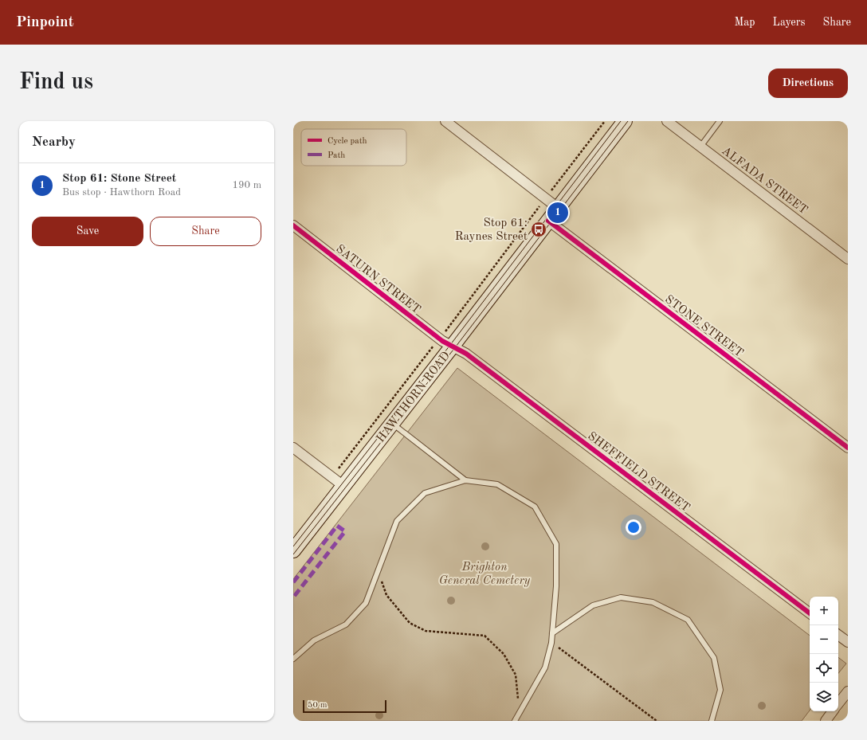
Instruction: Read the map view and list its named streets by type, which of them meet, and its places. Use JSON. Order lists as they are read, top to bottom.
{
  "streets": {
    "main road": ["HAWTHORN ROAD"],
    "street": [
      "ALFADA STREET",
      "SATURN STREET",
      "STONE STREET",
      "SHEFFIELD STREET"
    ]
  },
  "crossings": [
    ["SATURN STREET", "HAWTHORN ROAD"],
    ["SATURN STREET", "SHEFFIELD STREET"],
    ["STONE STREET", "HAWTHORN ROAD"],
    ["HAWTHORN ROAD", "SHEFFIELD STREET"]
  ],
  "parks": ["Brighton General Cemetery"],
  "places": {
    "bus stop": ["Stop 61: Raynes Street"]
  },
  "legend": ["Cycle path", "Path"],
  "scale_bar": "50 m",
  "page": {
    "header": "Pinpoint",
    "nav": ["Map", "Layers", "Share"],
    "buttons": [
      "Directions",
      ["Save", "Share"]
    ],
    "title": "Find us",
    "heading": "Nearby",
    "list": [
      {
        "mark": "1",
        "name": "Stop 61: Stone Street",
        "note": "Bus stop · Hawthorn Road",
        "value": "190 m"
      }
    ],
    "pins": "1",
    "map_buttons": ["+", "−"],
    "scale": "50 m"
  }
}
